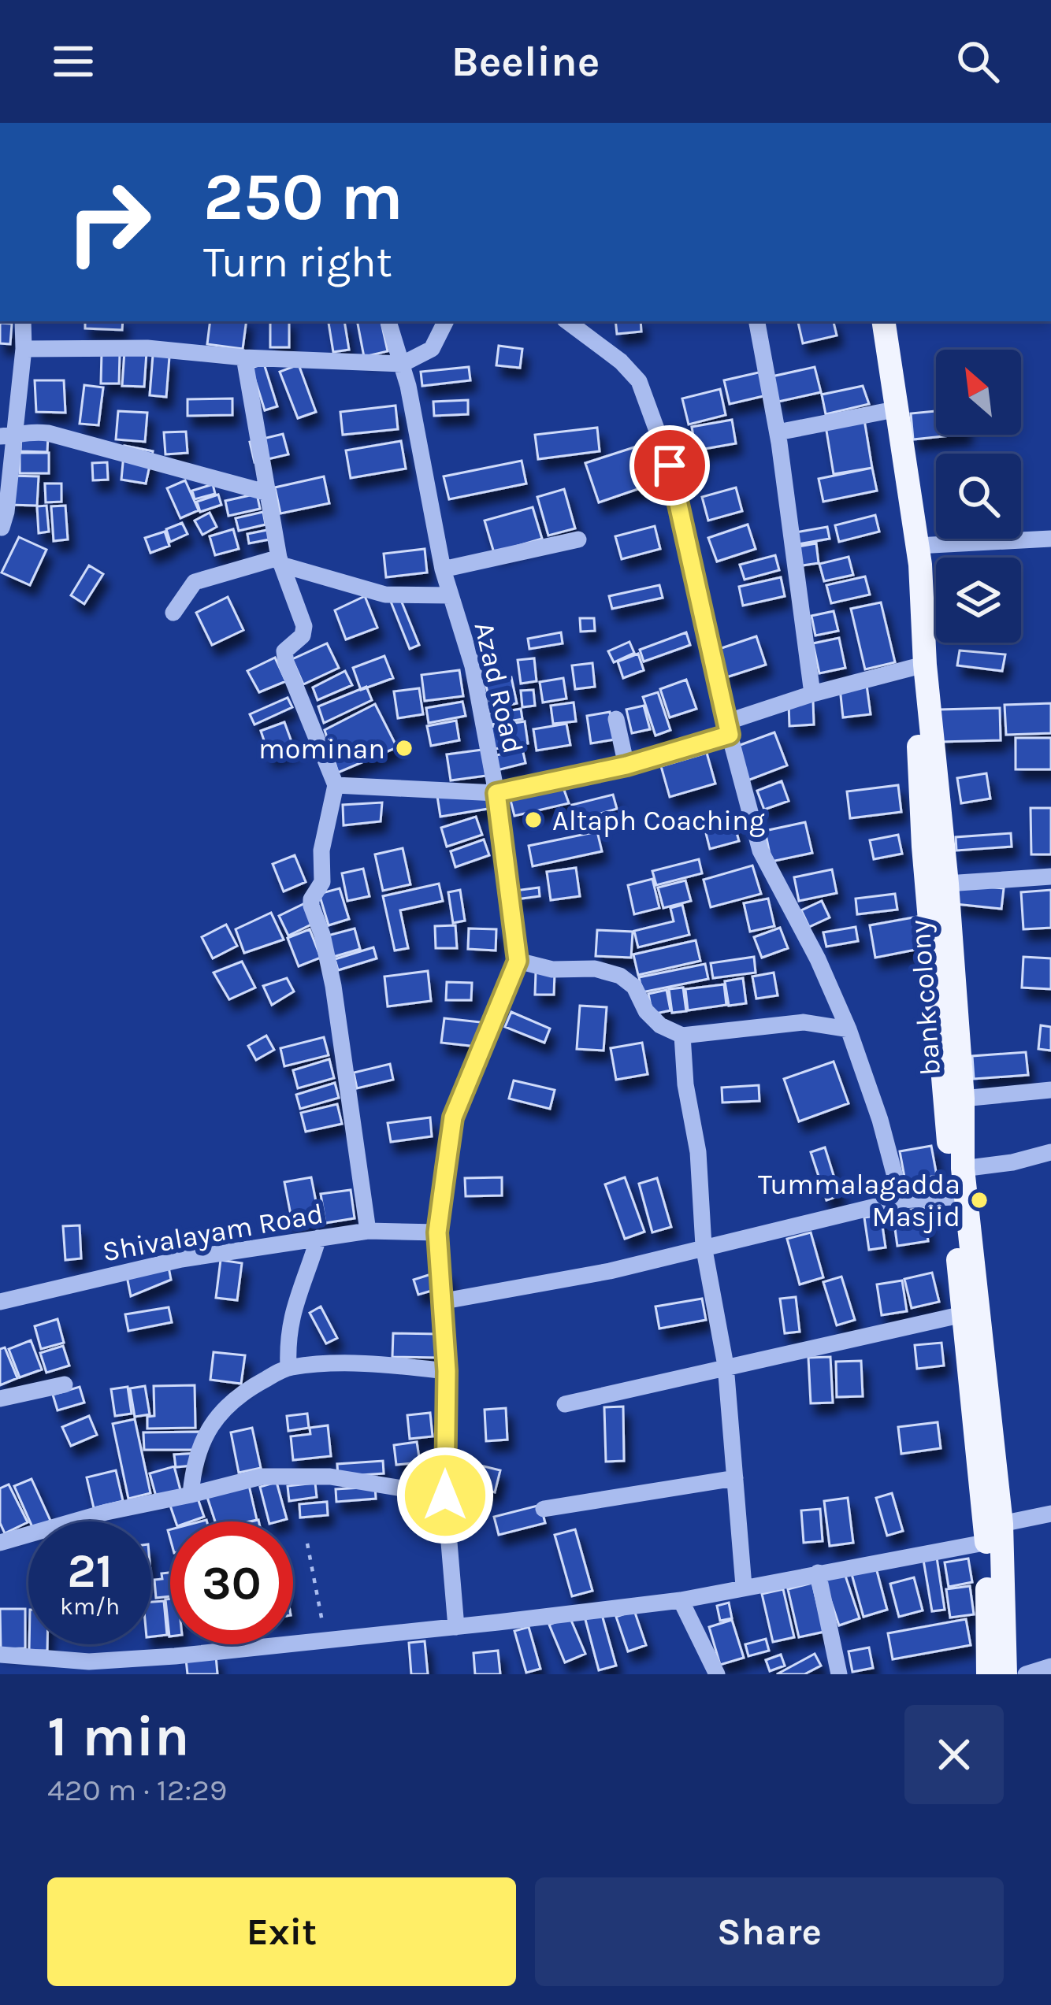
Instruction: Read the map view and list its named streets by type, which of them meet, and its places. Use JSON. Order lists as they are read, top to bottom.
{
  "streets": {
    "main road": ["bank colony"],
    "street": ["Azad Road", "Shivalayam Road"]
  },
  "crossings": [
    ["Azad Road", "Shivalayam Road"]
  ],
  "places": ["mominan", "Altaph Coaching", "Tummalagadda Masjid"],
  "north": "top left",
  "page": {
    "header": "Beeline",
    "turn": ["250 m", "Turn right"],
    "speed": "21 km/h",
    "limit": "30",
    "heading": ["1 min", "420 m · 12:29"],
    "buttons": ["Exit", "Share"]
  }
}
